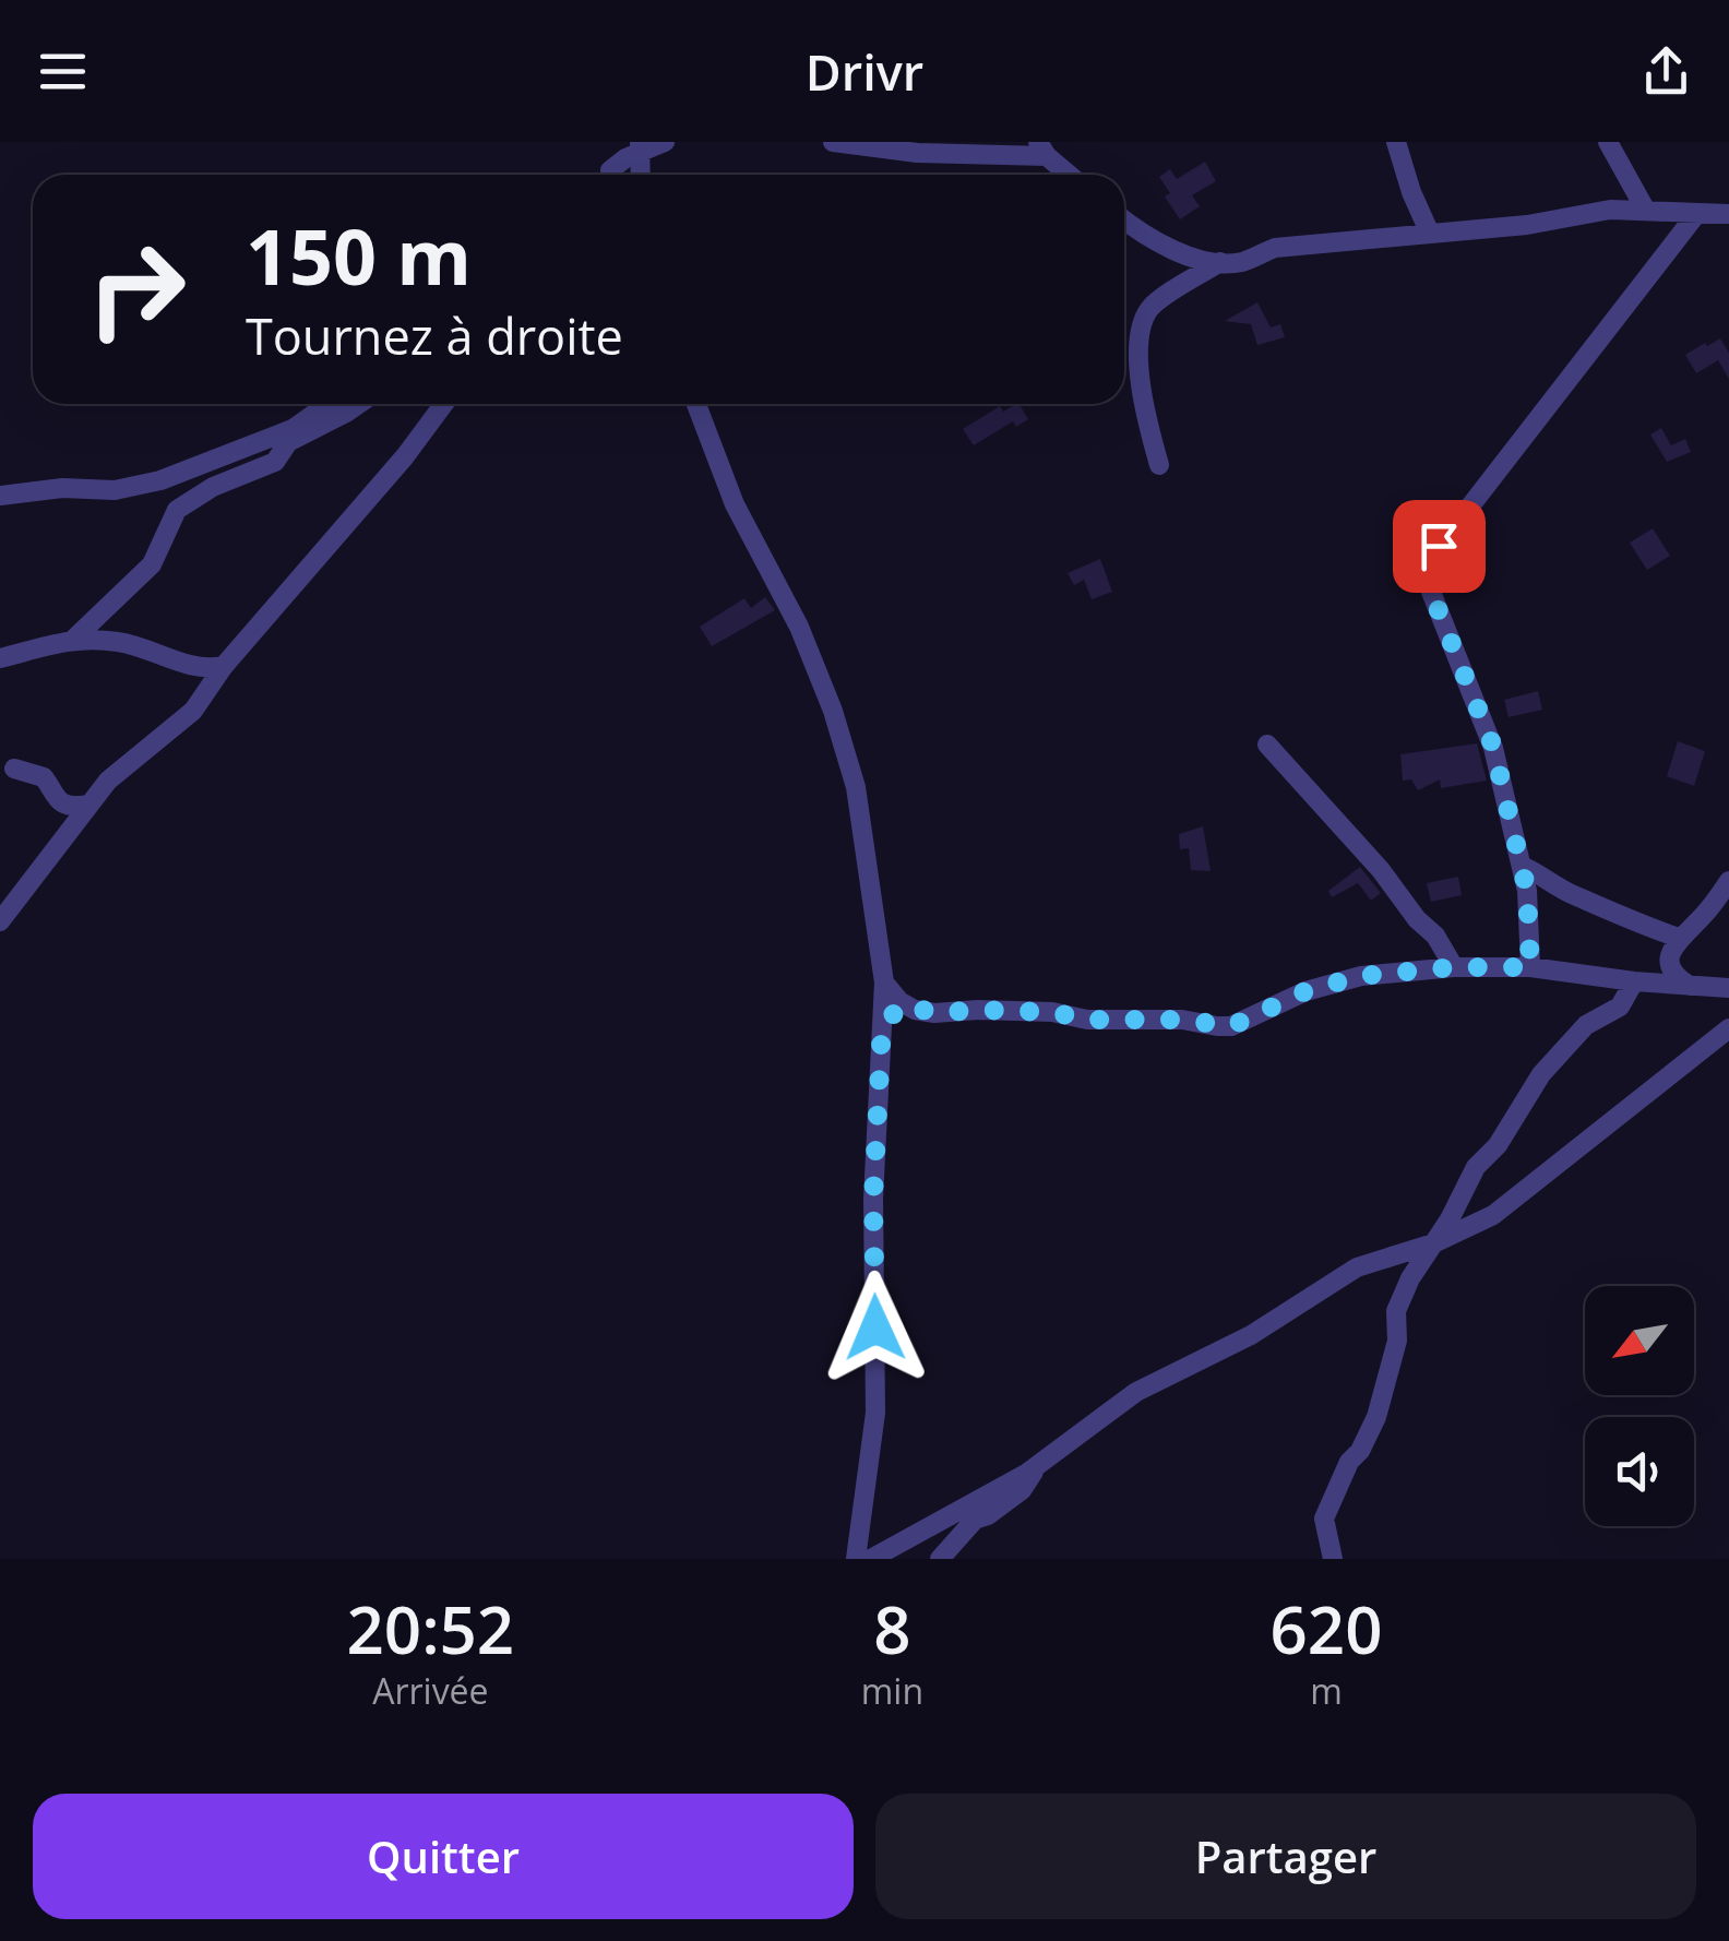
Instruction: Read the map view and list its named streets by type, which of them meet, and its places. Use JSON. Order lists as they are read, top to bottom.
{
  "north": "bottom left",
  "page": {
    "header": "Drivr",
    "turn": ["150 m", "Tournez à droite"],
    "eta": [
      "20:52",
      "Arrivée",
      "8",
      "min",
      "620",
      "m"
    ],
    "buttons": ["Quitter", "Partager"]
  }
}
